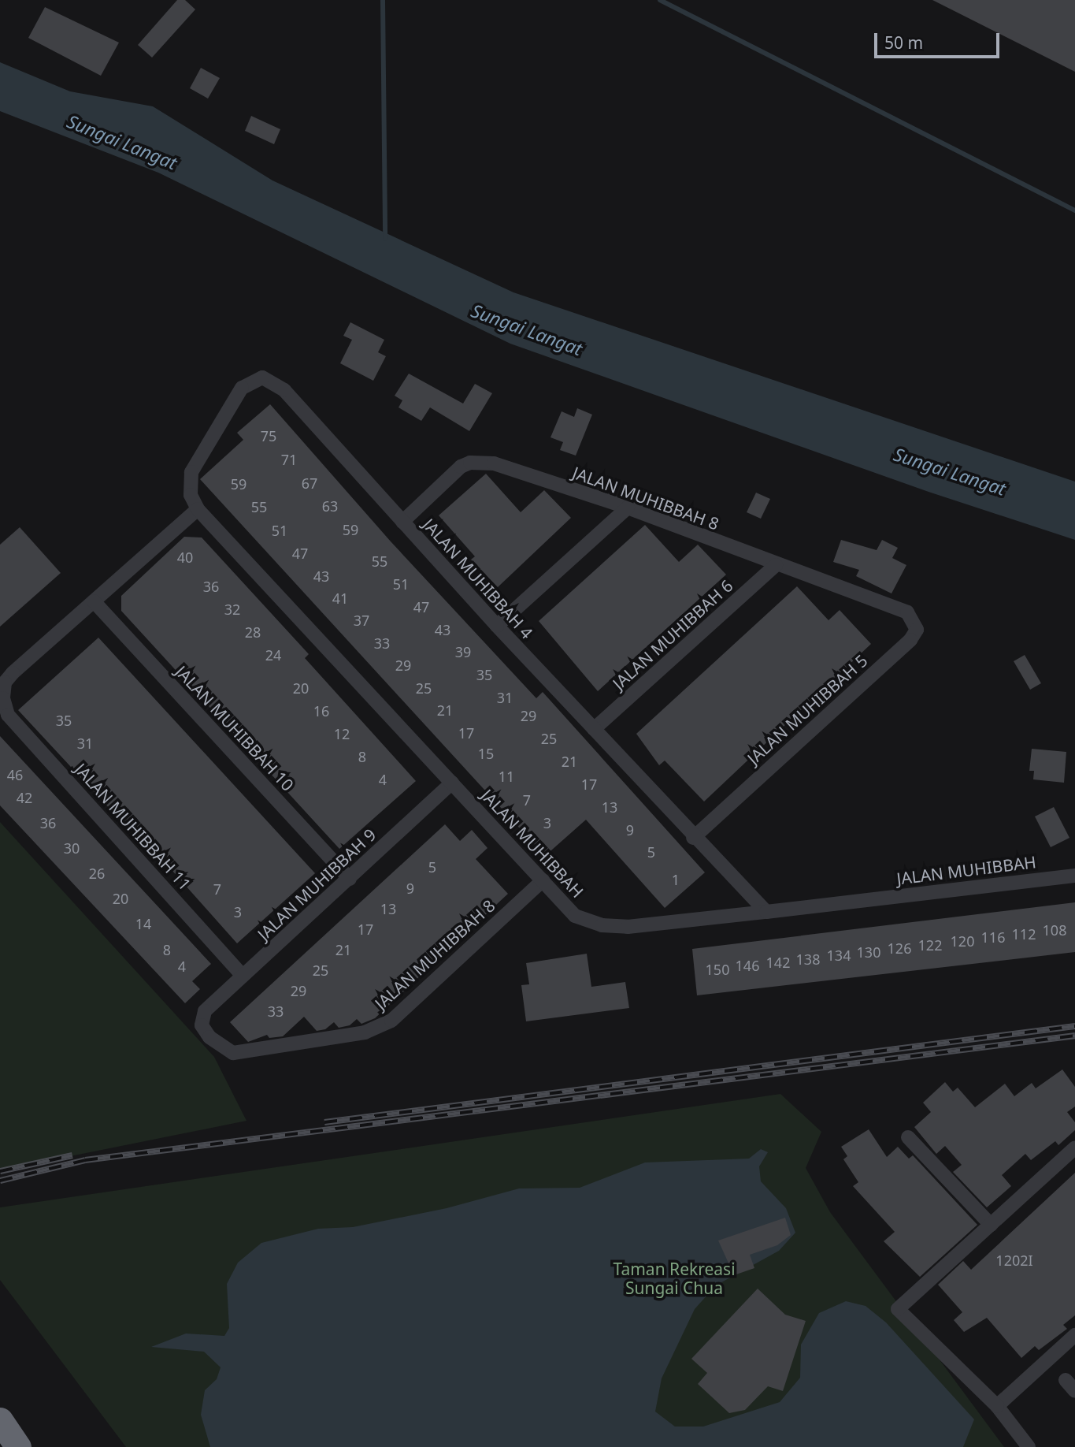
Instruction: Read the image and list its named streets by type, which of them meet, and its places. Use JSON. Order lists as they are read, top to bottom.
{
  "streets": {
    "street": [
      "JALAN MUHIBBAH 8",
      "JALAN MUHIBBAH 4",
      "JALAN MUHIBBAH 6",
      "JALAN MUHIBBAH 5",
      "JALAN MUHIBBAH 10",
      "JALAN MUHIBBAH 11",
      "JALAN MUHIBBAH",
      "JALAN MUHIBBAH 9"
    ]
  },
  "crossings": [
    ["JALAN MUHIBBAH 8", "JALAN MUHIBBAH 4"],
    ["JALAN MUHIBBAH 8", "JALAN MUHIBBAH 6"],
    ["JALAN MUHIBBAH 8", "JALAN MUHIBBAH 5"],
    ["JALAN MUHIBBAH 8", "JALAN MUHIBBAH"],
    ["JALAN MUHIBBAH 8", "JALAN MUHIBBAH 9"],
    ["JALAN MUHIBBAH 4", "JALAN MUHIBBAH 6"],
    ["JALAN MUHIBBAH 4", "JALAN MUHIBBAH 5"],
    ["JALAN MUHIBBAH 4", "JALAN MUHIBBAH"],
    ["JALAN MUHIBBAH 10", "JALAN MUHIBBAH 11"],
    ["JALAN MUHIBBAH 10", "JALAN MUHIBBAH 9"],
    ["JALAN MUHIBBAH 11", "JALAN MUHIBBAH 9"],
    ["JALAN MUHIBBAH", "JALAN MUHIBBAH 9"]
  ],
  "water": ["Sungai Langat"],
  "parks": ["Taman Rekreasi Sungai Chua"],
  "house_numbers": [
    "75",
    "71",
    "67",
    "59",
    "63",
    "55",
    "59",
    "51",
    "47",
    "40",
    "55",
    "43",
    "51",
    "36",
    "41",
    "47",
    "32",
    "37",
    "43",
    "28",
    "33",
    "39",
    "24",
    "29",
    "35",
    "20",
    "25",
    "31",
    "21",
    "16",
    "29",
    "35",
    "17",
    "12",
    "25",
    "31",
    "15",
    "8",
    "21",
    "46",
    "11",
    "4",
    "17",
    "42",
    "7",
    "13",
    "36",
    "3",
    "9",
    "30",
    "5",
    "5",
    "26",
    "1",
    "9",
    "7",
    "20",
    "13",
    "3",
    "14",
    "17",
    "108",
    "112",
    "116",
    "120",
    "122",
    "126",
    "8",
    "21",
    "130",
    "134",
    "138",
    "142",
    "146",
    "4",
    "150",
    "25",
    "29",
    "33",
    "1202I"
  ],
  "scale_bar": "50 m"
}
